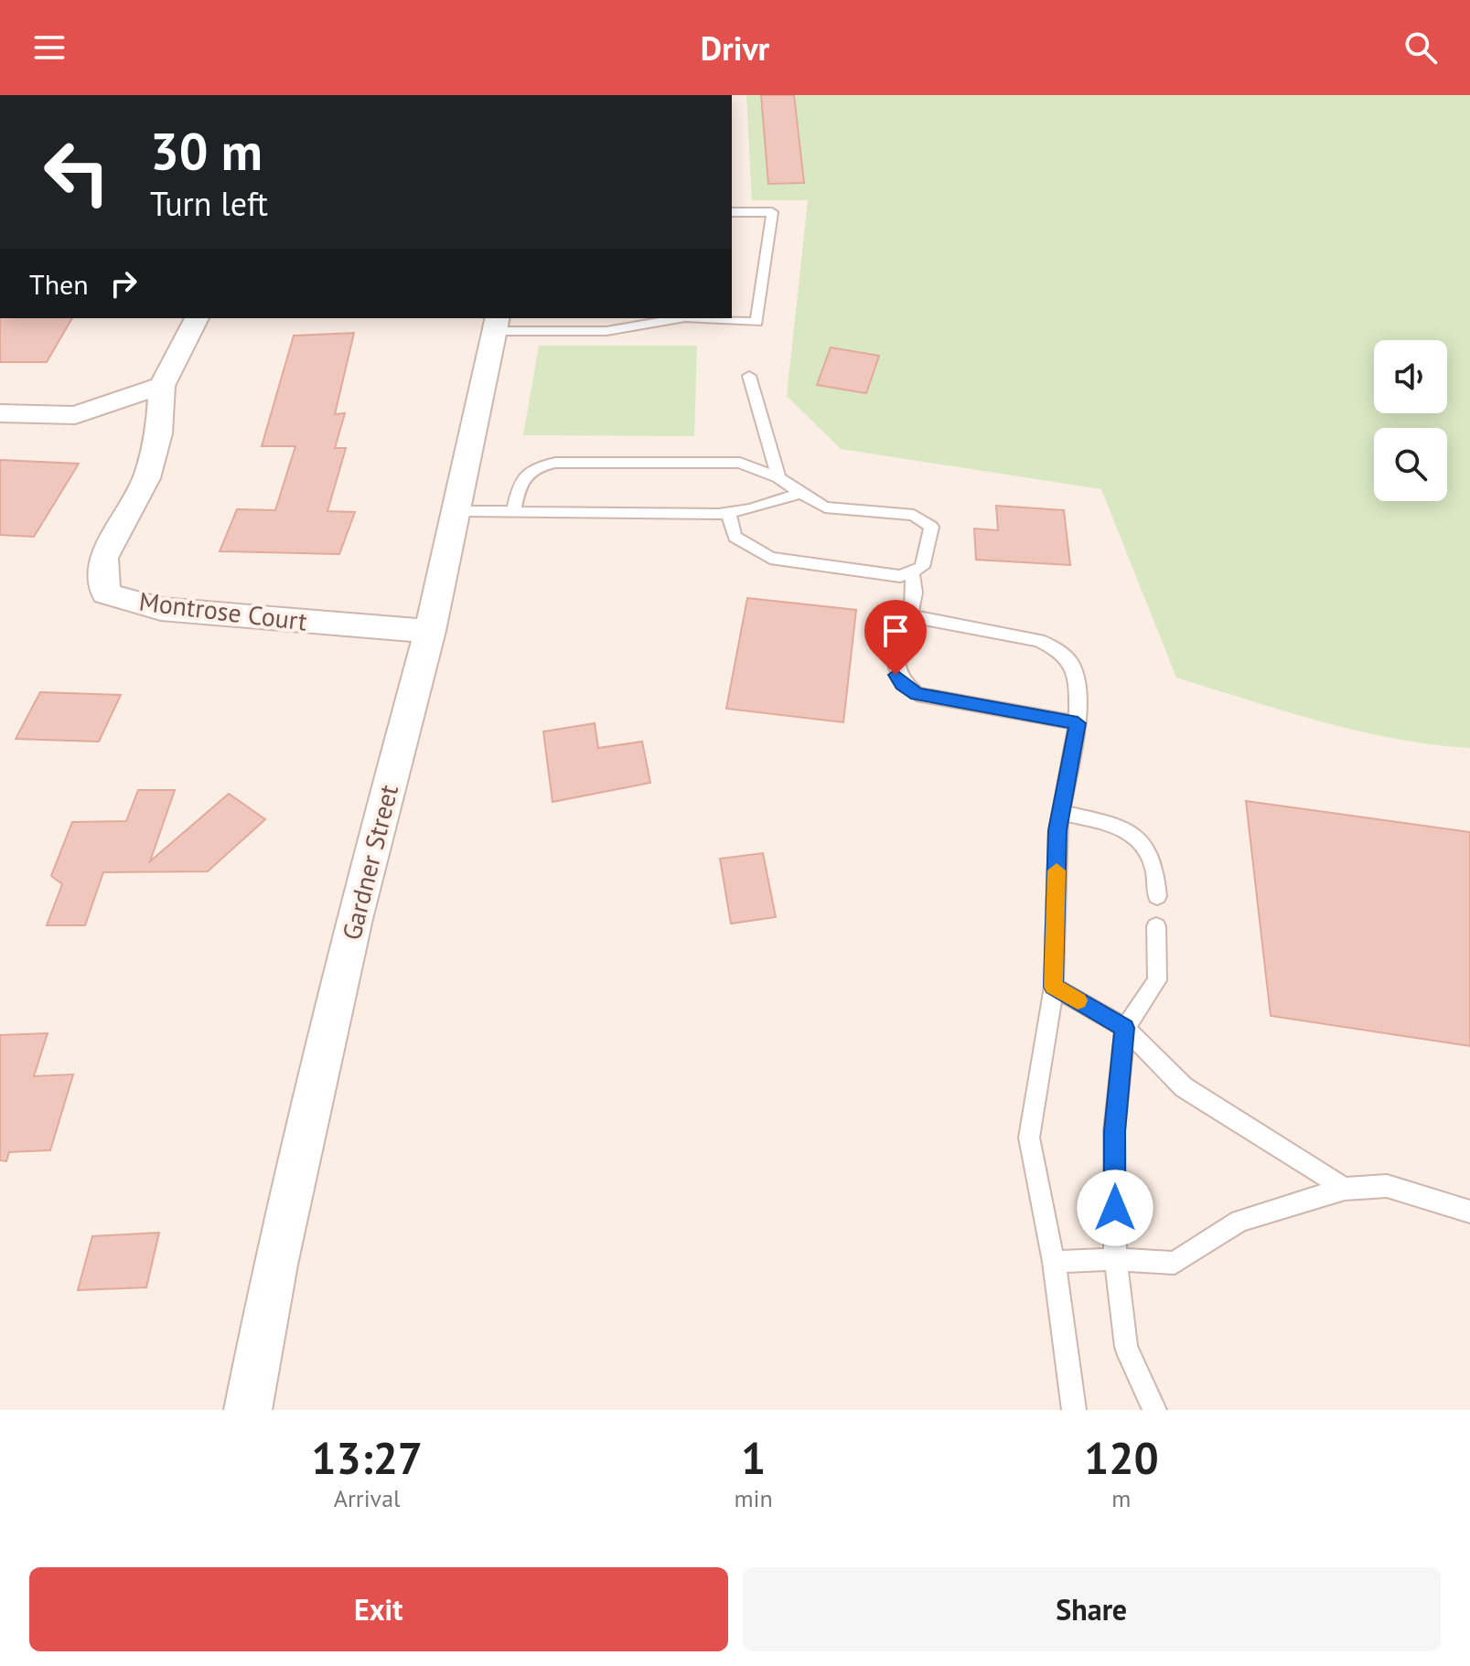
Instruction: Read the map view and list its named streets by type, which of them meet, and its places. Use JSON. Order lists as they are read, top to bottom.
{
  "streets": {
    "street": ["Montrose Court", "Gardner Street"]
  },
  "crossings": [
    ["Montrose Court", "Gardner Street"]
  ],
  "page": {
    "header": "Drivr",
    "turn": ["30 m", "Turn left"],
    "then": "Then",
    "eta": [
      "13:27",
      "Arrival",
      "1",
      "min",
      "120",
      "m"
    ],
    "buttons": ["Exit", "Share"]
  }
}
